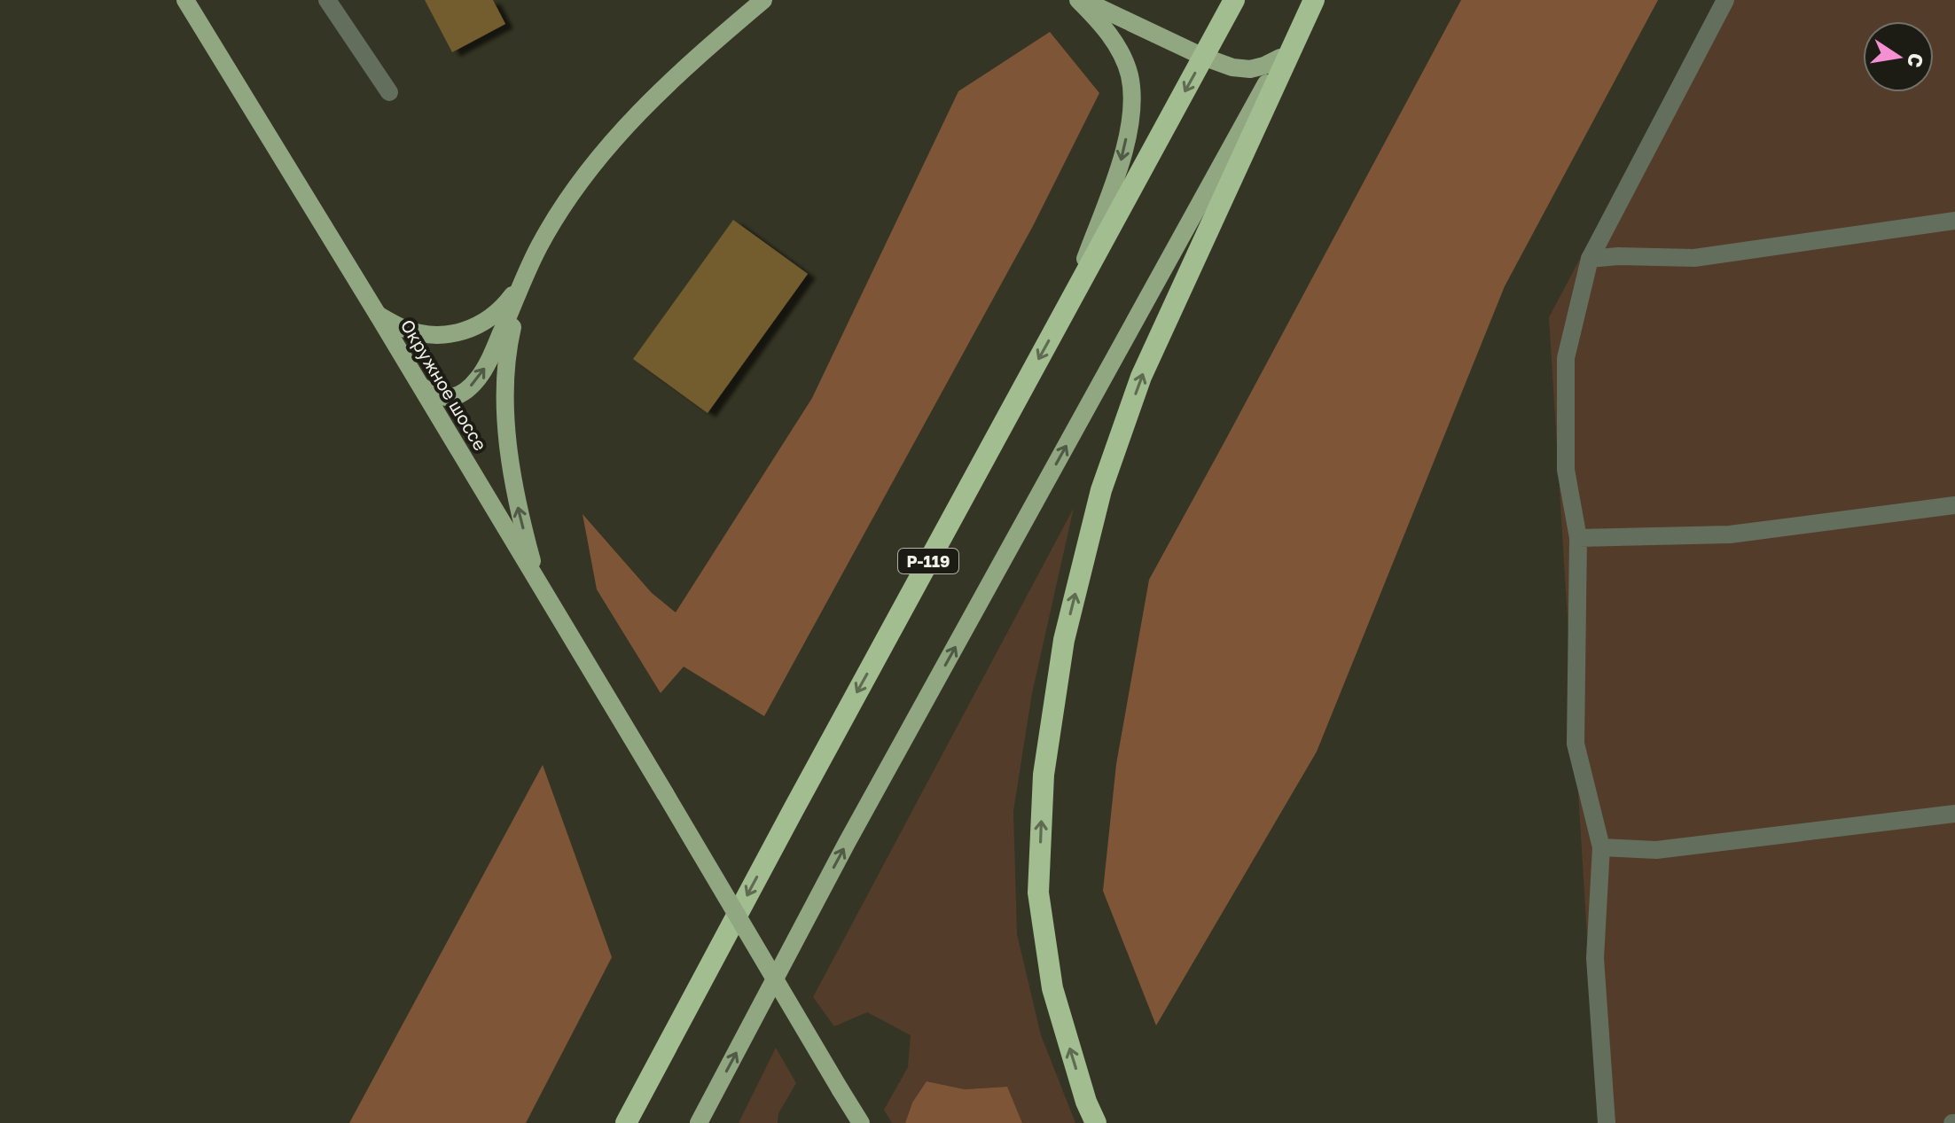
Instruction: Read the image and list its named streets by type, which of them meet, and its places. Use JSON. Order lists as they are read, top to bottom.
{
  "streets": {
    "highway": ["Р-119"],
    "main road": ["Окружное шоссе"]
  },
  "north": "right"
}
